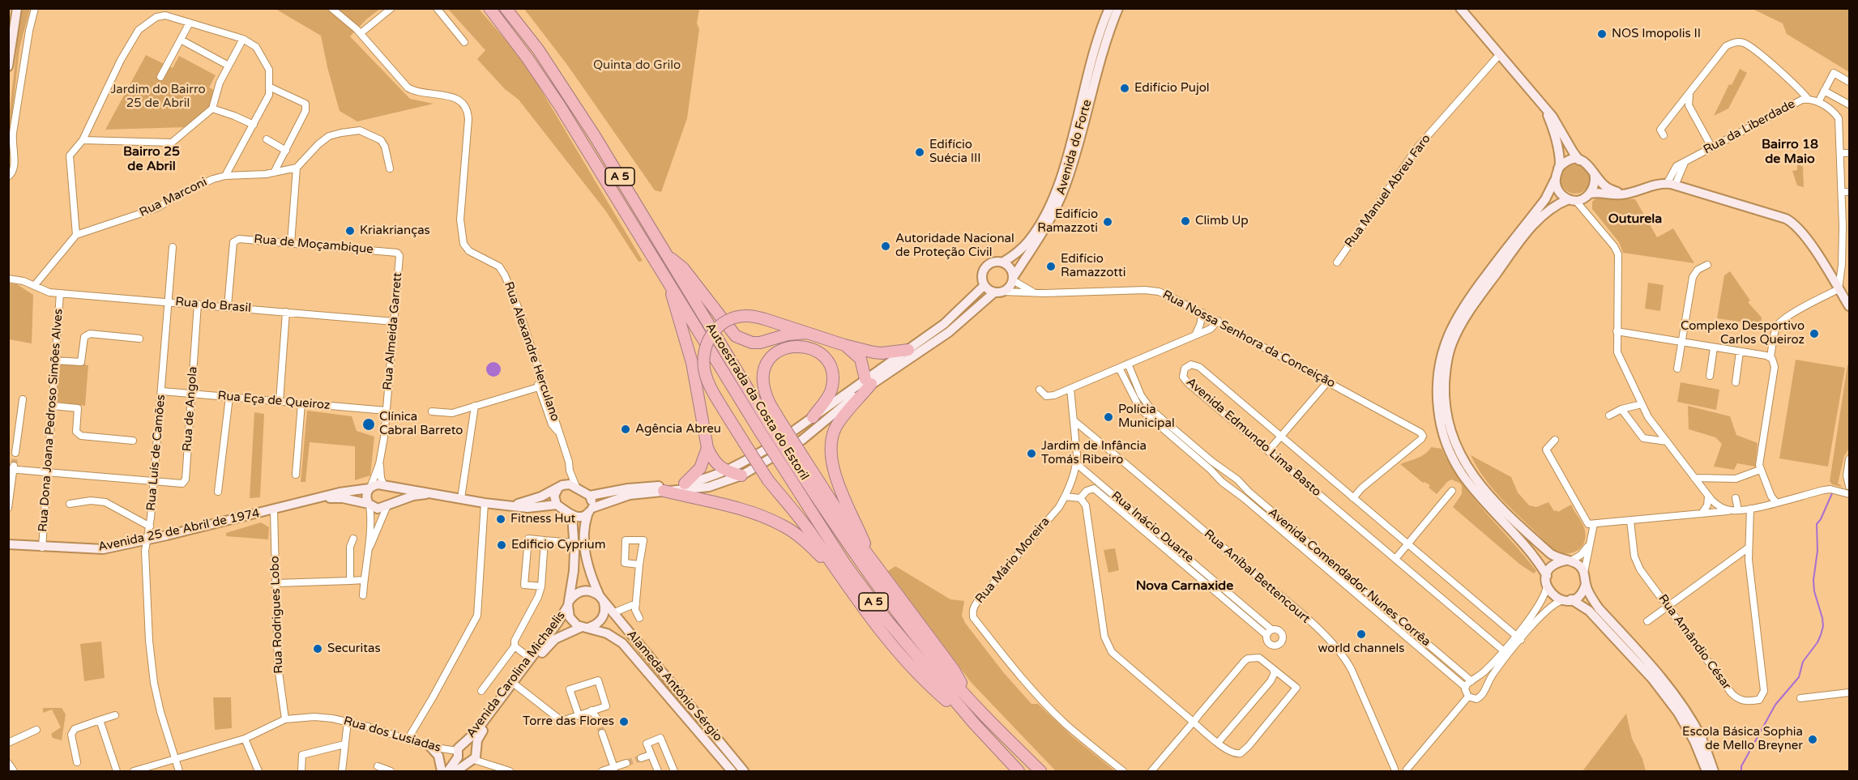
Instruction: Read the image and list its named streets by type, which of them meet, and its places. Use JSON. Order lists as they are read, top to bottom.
{
  "streets": {
    "highway": ["A 5", "Autoestrada da Costa do Estoril"],
    "street": [
      "Rua da Liberdade",
      "Avenida do Forte",
      "Rua Manuel Abreu Faro",
      "Rua Marconi",
      "Rua de Moçambique",
      "Rua do Brasil",
      "Rua Almeida Garrett",
      "Rua Nossa Senhora da Conceição",
      "Rua Alexandre Herculano",
      "Rua Eça de Queiroz",
      "Rua de Angola",
      "Rua Dona Joana Pedroso Simões Alves",
      "Avenida Edmundo Lima Basto",
      "Rua Luís de Camões",
      "Rua Inácio Duarte",
      "Avenida 25 de Abril de 1974",
      "Rua Mário Moreira",
      "Rua Aníbal Bettencourt",
      "Avenida Comendador Nunes Corrêa",
      "Rua Rodrigues Lobo",
      "Rua Amândio César",
      "Avenida Carolina Michaelis",
      "Alameda António Sérgio",
      "Rua dos Lusíadas"
    ]
  },
  "crossings": [
    ["Avenida do Forte", "Rua Nossa Senhora da Conceição"],
    ["Rua de Moçambique", "Rua do Brasil"],
    ["Rua de Moçambique", "Rua Almeida Garrett"],
    ["Rua do Brasil", "Rua Almeida Garrett"],
    ["Rua do Brasil", "Rua de Angola"],
    ["Rua do Brasil", "Rua Dona Joana Pedroso Simões Alves"],
    ["Rua do Brasil", "Rua Luís de Camões"],
    ["Rua Almeida Garrett", "Rua Eça de Queiroz"],
    ["Rua Almeida Garrett", "Avenida 25 de Abril de 1974"],
    ["Rua Nossa Senhora da Conceição", "Avenida Edmundo Lima Basto"],
    ["Rua Alexandre Herculano", "Avenida 25 de Abril de 1974"],
    ["Rua Alexandre Herculano", "Alameda António Sérgio"],
    ["Rua Eça de Queiroz", "Rua de Angola"],
    ["Rua Eça de Queiroz", "Rua Luís de Camões"],
    ["Rua de Angola", "Rua Luís de Camões"],
    ["Rua Dona Joana Pedroso Simões Alves", "Avenida 25 de Abril de 1974"],
    ["Rua Luís de Camões", "Avenida 25 de Abril de 1974"],
    ["Rua Luís de Camões", "Rua dos Lusíadas"],
    ["Rua Inácio Duarte", "Rua Mário Moreira"],
    ["Avenida 25 de Abril de 1974", "Rua Rodrigues Lobo"],
    ["Avenida 25 de Abril de 1974", "Alameda António Sérgio"],
    ["Rua Rodrigues Lobo", "Rua dos Lusíadas"],
    ["Avenida Carolina Michaelis", "Alameda António Sérgio"],
    ["Avenida Carolina Michaelis", "Rua dos Lusíadas"]
  ],
  "districts": [
    "Bairro 18 de Maio",
    "Bairro 25 de Abril",
    "Outurela",
    "Nova Carnaxide"
  ],
  "parks": ["Quinta do Grilo", "Jardim do Bairro 25 de Abril"],
  "places": [
    "NOS Imopolis II",
    "Edifício Pujol",
    "Edifício Suécia III",
    "Climb Up",
    "Edifício Ramazzoti",
    "Kriakrianças",
    "Autoridade Nacional de Proteção Civil",
    "Edifício Ramazzotti",
    "Complexo Desportivo Carlos Queiroz",
    "Polícia Municipal",
    "Clínica Cabral Barreto",
    "Agência Abreu",
    "Jardim de Infância Tomás Ribeiro",
    "Fitness Hut",
    "Edificio Cyprium",
    "world channels",
    "Securitas",
    "Torre das Flores",
    "Escola Básica Sophia de Mello Breyner"
  ]
}
